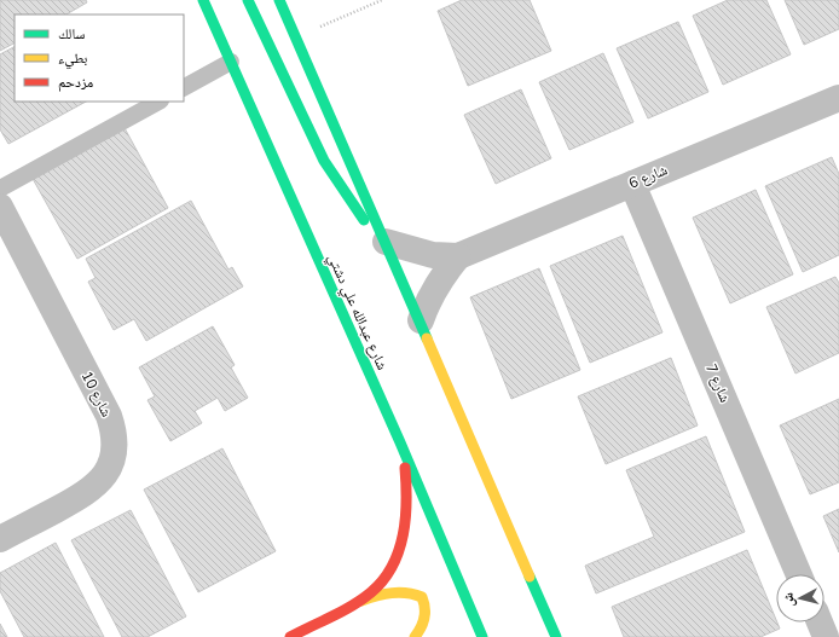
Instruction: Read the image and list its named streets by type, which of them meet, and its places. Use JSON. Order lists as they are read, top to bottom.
{
  "streets": {
    "main road": ["شارع عبدالله علي دشتي"],
    "street": ["شارع 6", "شارع 7", "شارع 10"]
  },
  "crossings": [
    ["شارع 6", "شارع 7"]
  ],
  "legend": ["سالك", "بطيء", "مزدحم"],
  "north": "left"
}
